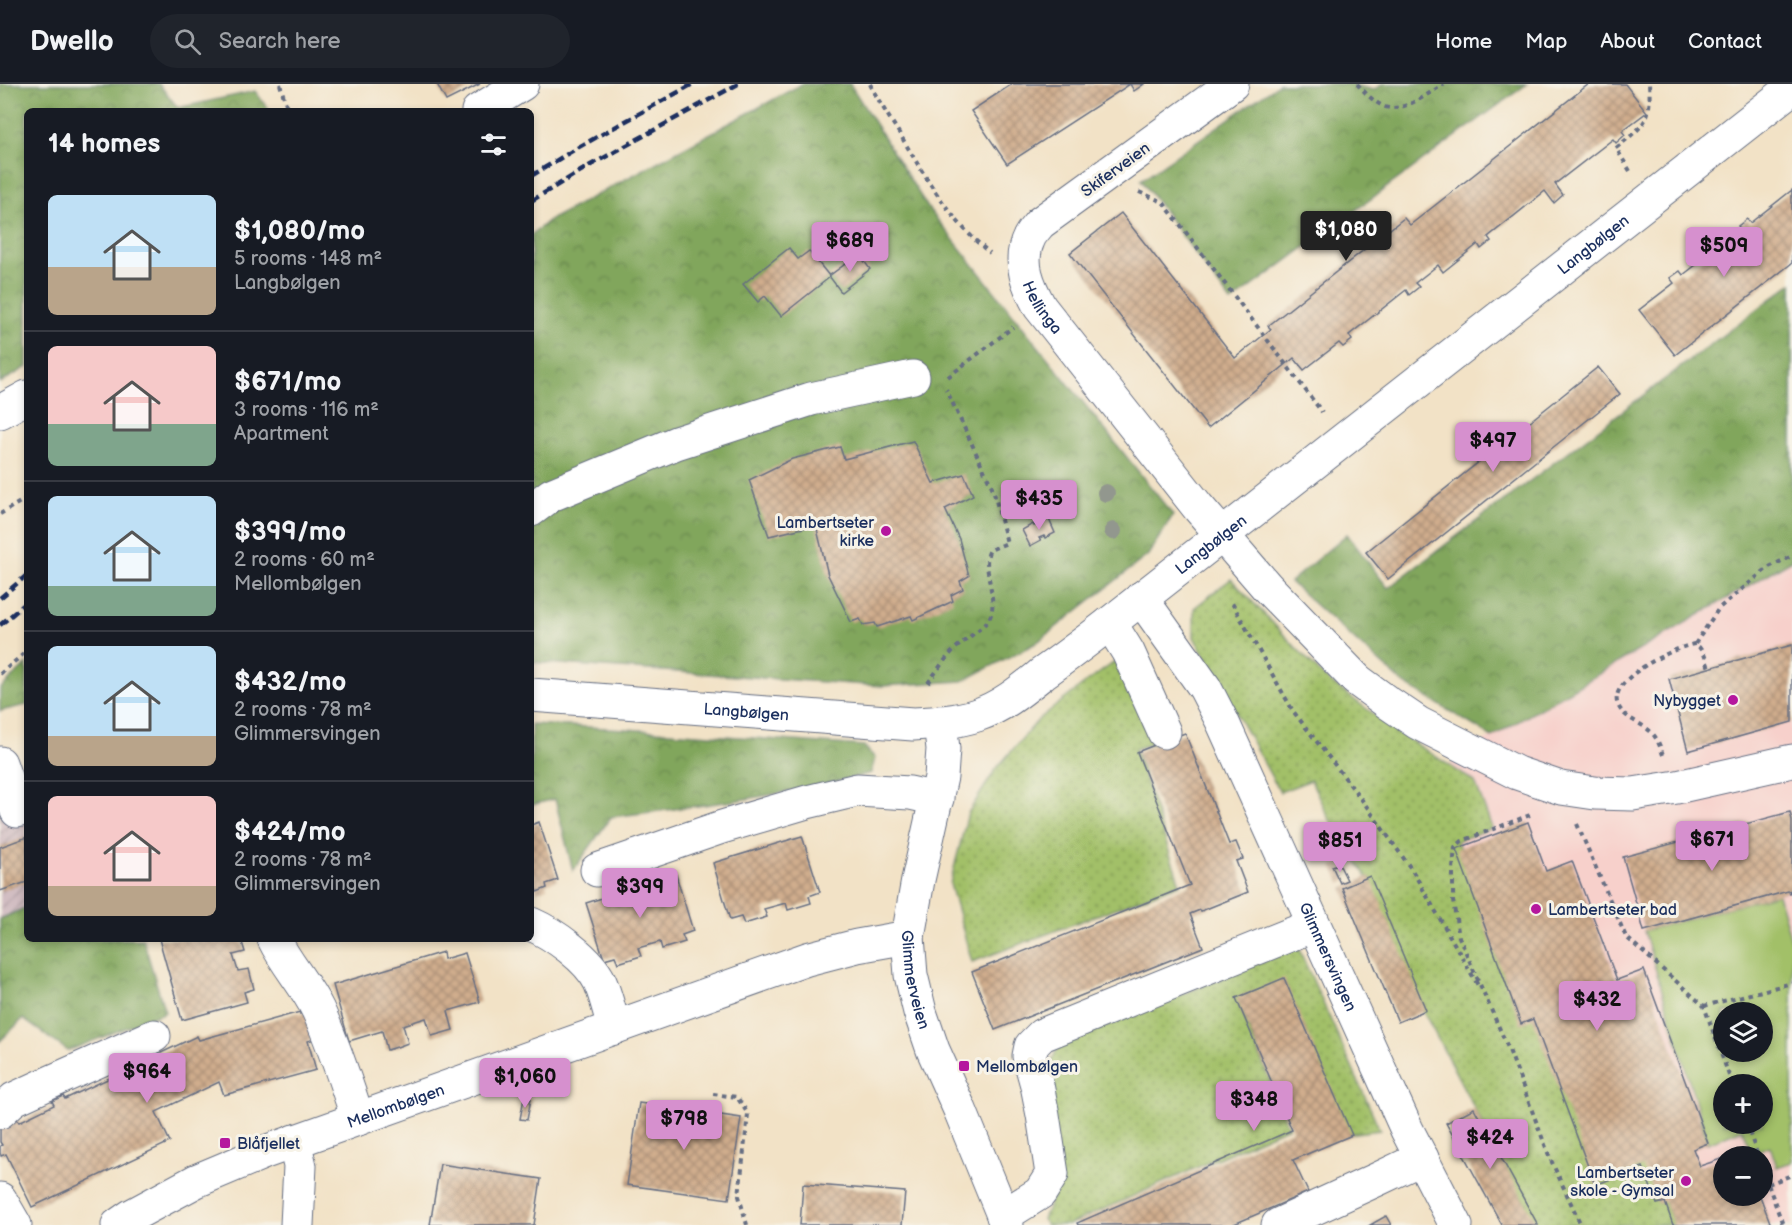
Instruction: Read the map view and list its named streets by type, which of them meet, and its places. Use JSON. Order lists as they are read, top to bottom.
{
  "streets": {
    "street": [
      "Skiferveien",
      "Langbølgen",
      "Hellinga",
      "Glimmersvingen",
      "Glimmerveien",
      "Mellombølgen"
    ]
  },
  "crossings": [
    ["Skiferveien", "Hellinga"],
    ["Langbølgen", "Hellinga"],
    ["Langbølgen", "Glimmersvingen"],
    ["Langbølgen", "Glimmerveien"],
    ["Glimmerveien", "Mellombølgen"]
  ],
  "places": {
    "other": [
      "Lambertseter kirke",
      "Nybygget",
      "Lambertseter bad",
      "Lambertseter skole - Gymsal"
    ],
    "transit": ["Mellombølgen", "Blåfjellet"]
  },
  "page": {
    "header": "Dwello",
    "search": "Search here",
    "nav": [
      "Home",
      "Map",
      "About",
      "Contact"
    ],
    "heading": "14 homes",
    "list": [
      {
        "name": "$1,080/mo",
        "note": "5 rooms · 148 m² · Langbølgen"
      },
      {
        "name": "$671/mo",
        "note": "3 rooms · 116 m² · Apartment"
      },
      {
        "name": "$399/mo",
        "note": "2 rooms · 60 m² · Mellombølgen"
      },
      {
        "name": "$432/mo",
        "note": "2 rooms · 78 m² · Glimmersvingen"
      },
      {
        "name": "$424/mo",
        "note": "2 rooms · 78 m² · Glimmersvingen"
      }
    ],
    "price": [
      "$1,080",
      "$689",
      "$509",
      "$497",
      "$435",
      "$671",
      "$851",
      "$399",
      "$432",
      "$964",
      "$1,060",
      "$348",
      "$798",
      "$424"
    ],
    "map_buttons": ["+", "−"]
  }
}
